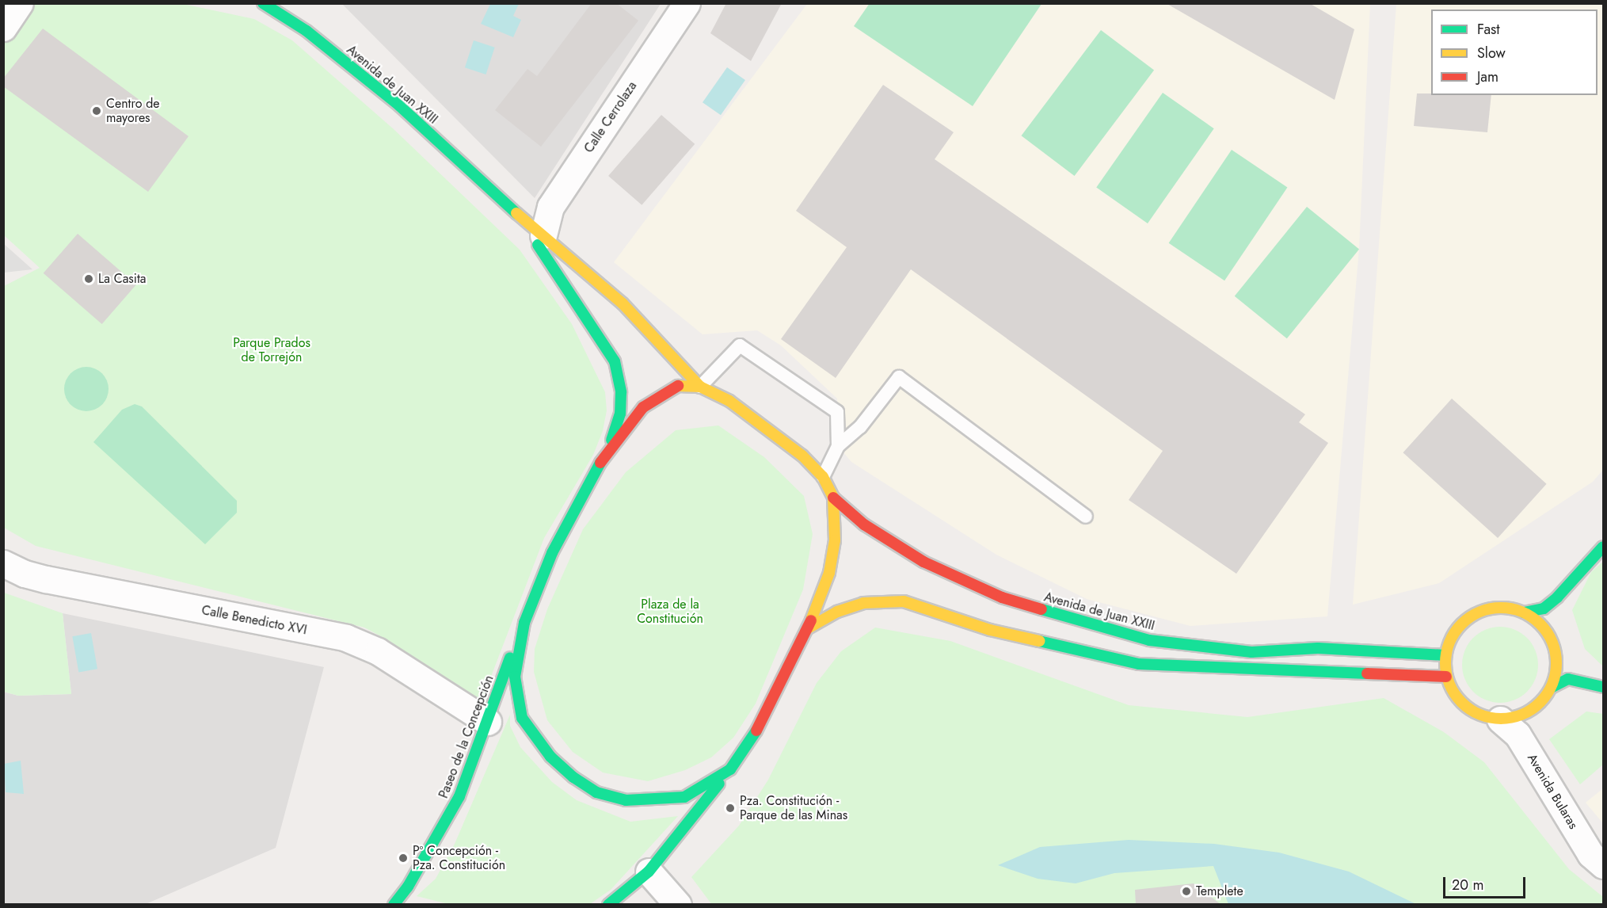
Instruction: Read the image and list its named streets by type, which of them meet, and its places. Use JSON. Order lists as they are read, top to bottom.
{
  "streets": {
    "main road": ["Avenida de Juan XXIII", "Paseo de la Concepción"],
    "street": ["Calle Cerrolaza", "Calle Benedicto XVI", "Avenida Bularas"]
  },
  "crossings": [
    ["Avenida de Juan XXIII", "Calle Cerrolaza"],
    ["Avenida de Juan XXIII", "Avenida Bularas"],
    ["Calle Benedicto XVI", "Paseo de la Concepción"]
  ],
  "parks": ["Parque Prados de Torrejón", "Plaza de la Constitución"],
  "places": [
    "Centro de mayores",
    "La Casita",
    "Pza. Constitución - Parque de las Minas",
    "Pº Concepción - Pza. Constitución",
    "Templete"
  ],
  "legend": ["Fast", "Slow", "Jam"],
  "scale_bar": "20 m"
}
